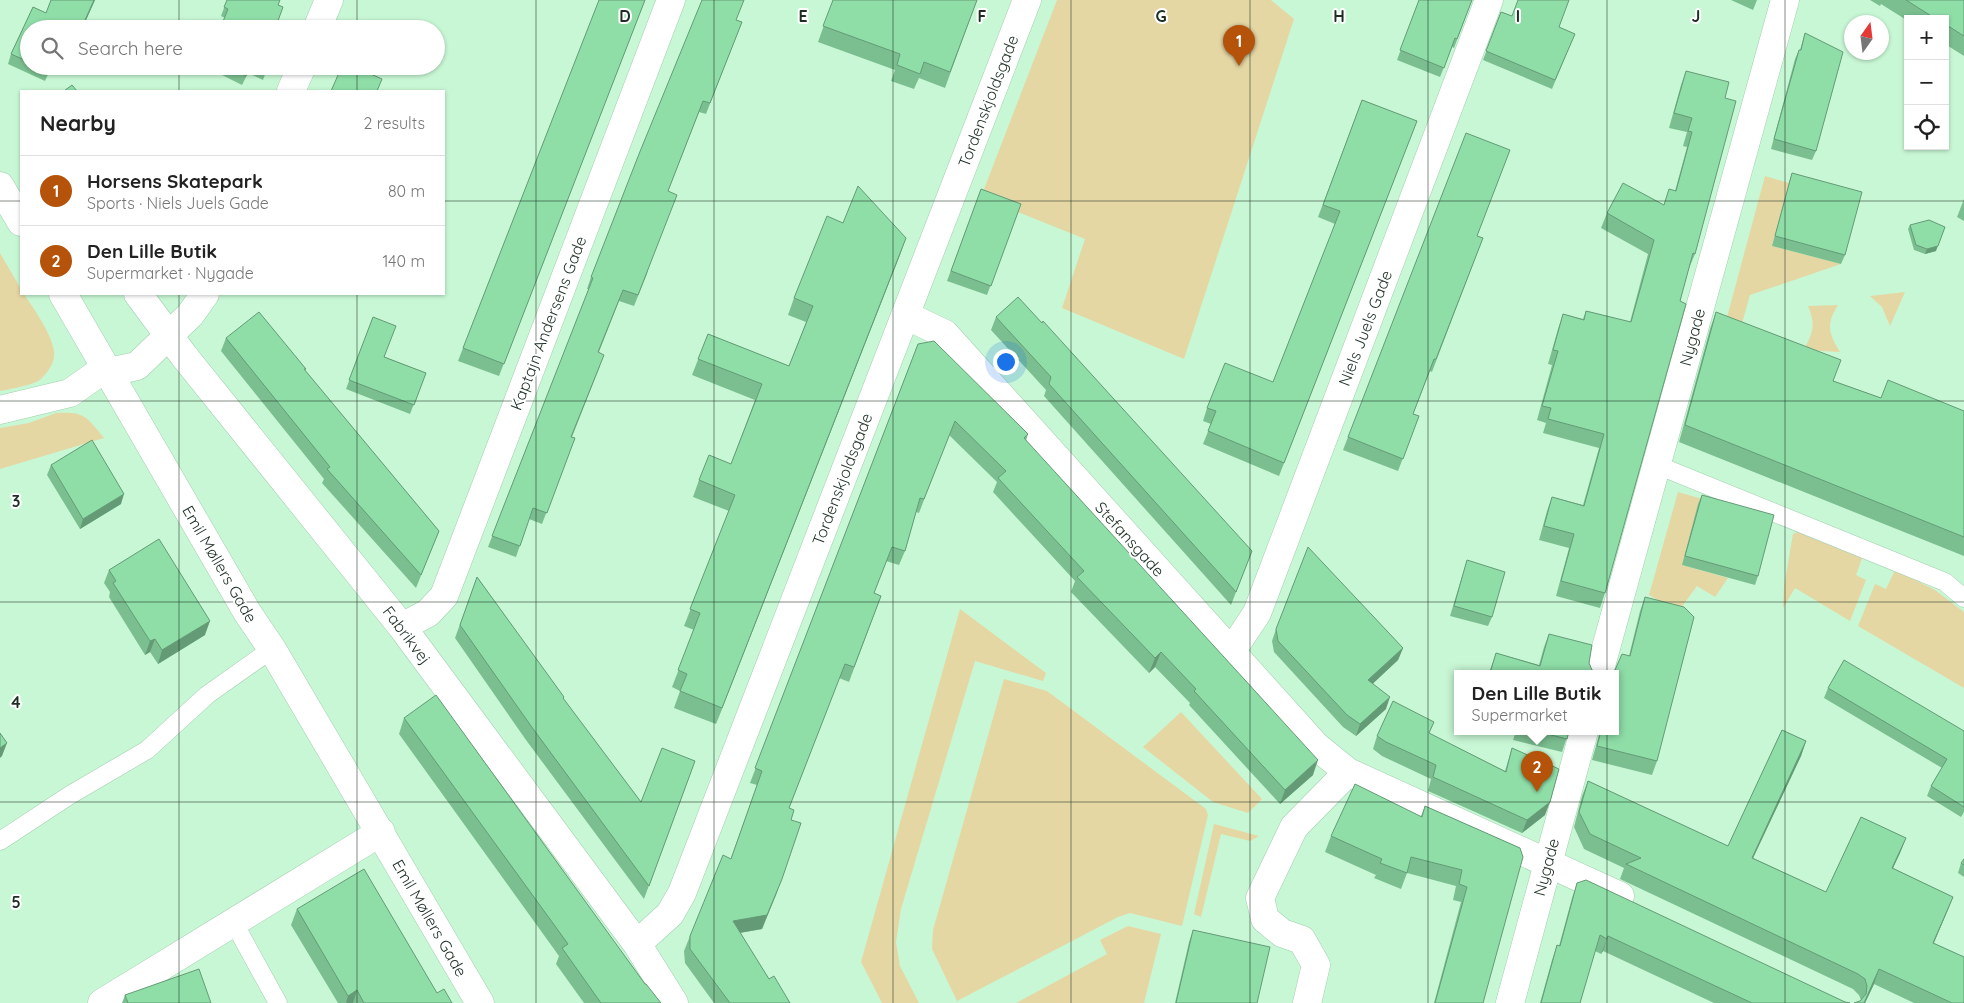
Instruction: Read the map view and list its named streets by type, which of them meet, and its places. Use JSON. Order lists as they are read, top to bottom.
{
  "streets": {
    "street": [
      "Tordenskjoldsgade",
      "Kaptajn Andersens Gade",
      "Niels Juels Gade",
      "Nygade",
      "Stefansgade",
      "Emil Møllers Gade",
      "Fabrikvej"
    ]
  },
  "crossings": [
    ["Tordenskjoldsgade", "Stefansgade"],
    ["Tordenskjoldsgade", "Fabrikvej"],
    ["Kaptajn Andersens Gade", "Fabrikvej"],
    ["Niels Juels Gade", "Stefansgade"],
    ["Nygade", "Stefansgade"]
  ],
  "north": "top",
  "page": {
    "map_buttons": ["+", "−"],
    "search": "Search here",
    "pins": ["1", "2"],
    "heading": ["Nearby", "2 results"],
    "list": [
      {
        "mark": "1",
        "name": "Horsens Skatepark",
        "note": "Sports · Niels Juels Gade",
        "value": "80 m"
      },
      {
        "mark": "2",
        "name": "Den Lille Butik",
        "note": "Supermarket · Nygade",
        "value": "140 m"
      }
    ],
    "popup": ["Den Lille Butik", "Supermarket"]
  },
  "grid": {
    "columns": [
      "D",
      "E",
      "F",
      "G",
      "H",
      "I",
      "J"
    ],
    "rows": ["3", "4", "5"]
  }
}
